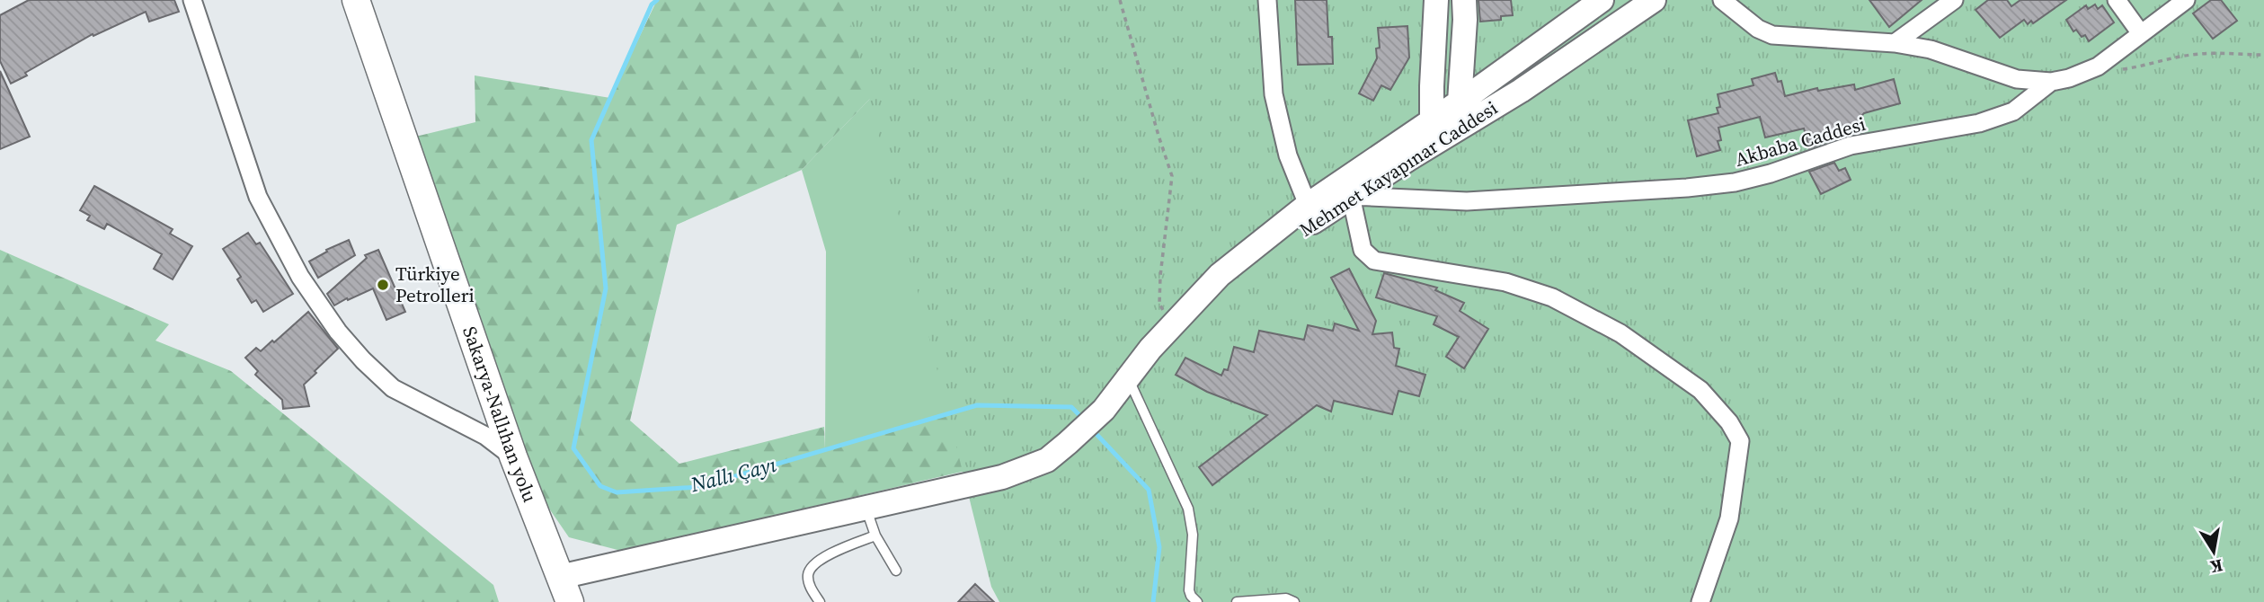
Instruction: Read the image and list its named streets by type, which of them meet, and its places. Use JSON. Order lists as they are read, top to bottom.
{
  "streets": {
    "main road": ["Mehmet Kayapınar Caddesi", "Sakarya-Nallıhan yolu"],
    "street": ["Akbaba Caddesi"]
  },
  "crossings": [
    ["Akbaba Caddesi", "Mehmet Kayapınar Caddesi"]
  ],
  "water": ["Nallı Çayı"],
  "places": ["Türkiye Petrolleri"],
  "north": "bottom"
}
